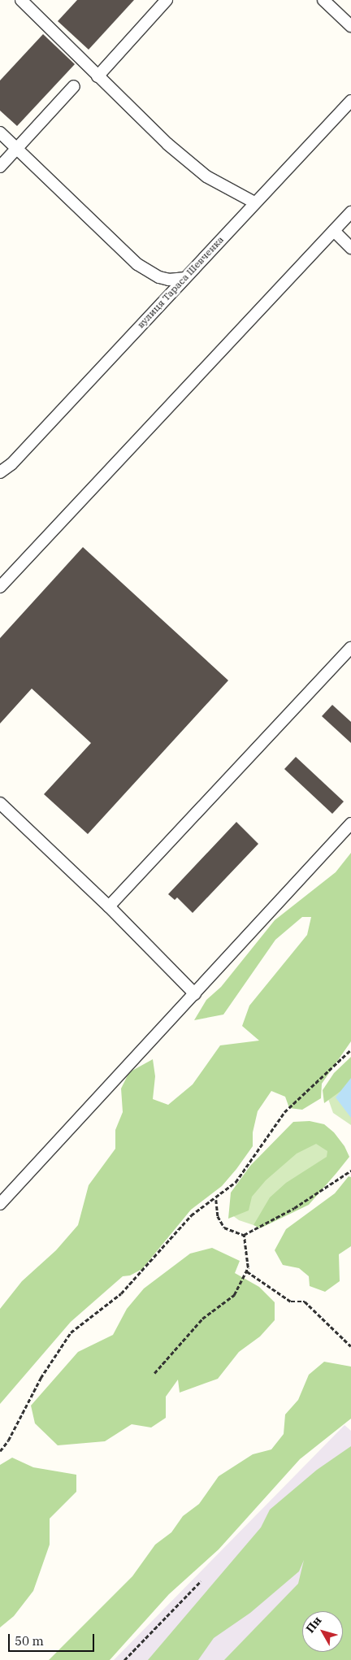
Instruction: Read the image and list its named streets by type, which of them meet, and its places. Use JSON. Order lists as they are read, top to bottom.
{
  "streets": {
    "lane": ["вулиця Тараса Шевченка"]
  },
  "scale_bar": "50 m",
  "north": "top left"
}
